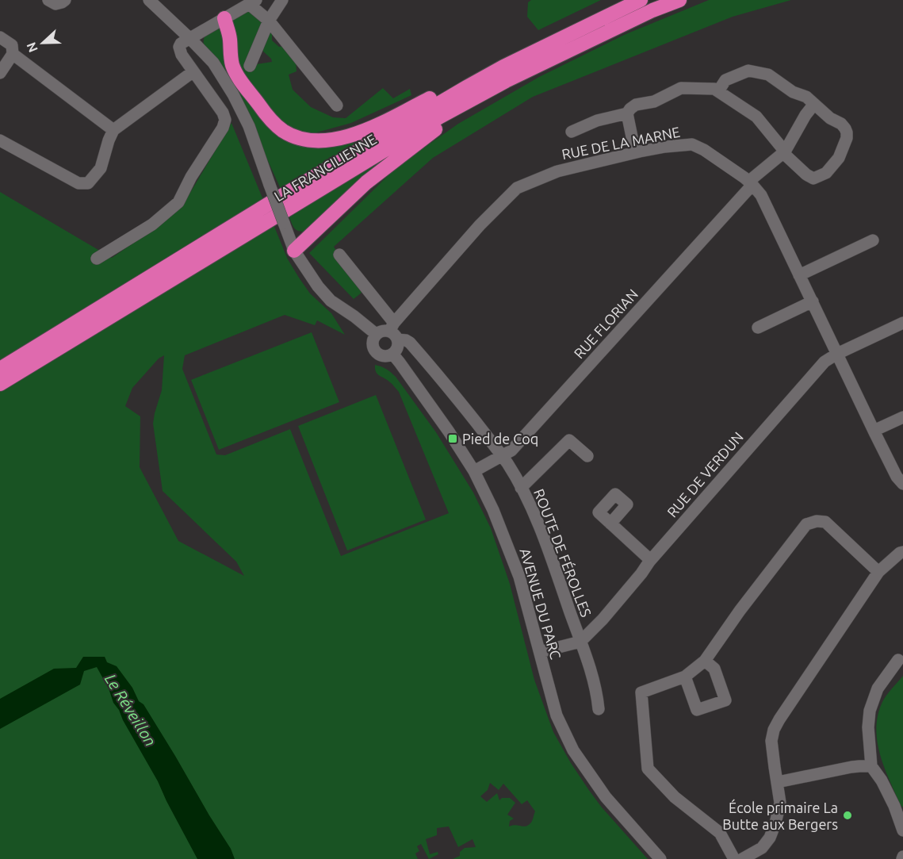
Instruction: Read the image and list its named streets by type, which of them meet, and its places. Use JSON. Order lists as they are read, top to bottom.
{
  "streets": {
    "highway": ["LA FRANCILIENNE"],
    "street": [
      "RUE DE LA MARNE",
      "RUE FLORIAN",
      "RUE DE VERDUN",
      "ROUTE DE FÉROLLES",
      "AVENUE DU PARC"
    ]
  },
  "crossings": [
    ["RUE DE LA MARNE", "RUE FLORIAN"],
    ["RUE DE LA MARNE", "RUE DE VERDUN"],
    ["RUE DE LA MARNE", "ROUTE DE FÉROLLES"],
    ["RUE DE LA MARNE", "AVENUE DU PARC"],
    ["RUE FLORIAN", "ROUTE DE FÉROLLES"],
    ["RUE FLORIAN", "AVENUE DU PARC"],
    ["RUE DE VERDUN", "ROUTE DE FÉROLLES"],
    ["ROUTE DE FÉROLLES", "AVENUE DU PARC"]
  ],
  "water": ["Le Réveillon"],
  "places": {
    "transit": ["Pied de Coq"],
    "other": ["École primaire La Butte aux Bergers"]
  },
  "north": "left"
}
